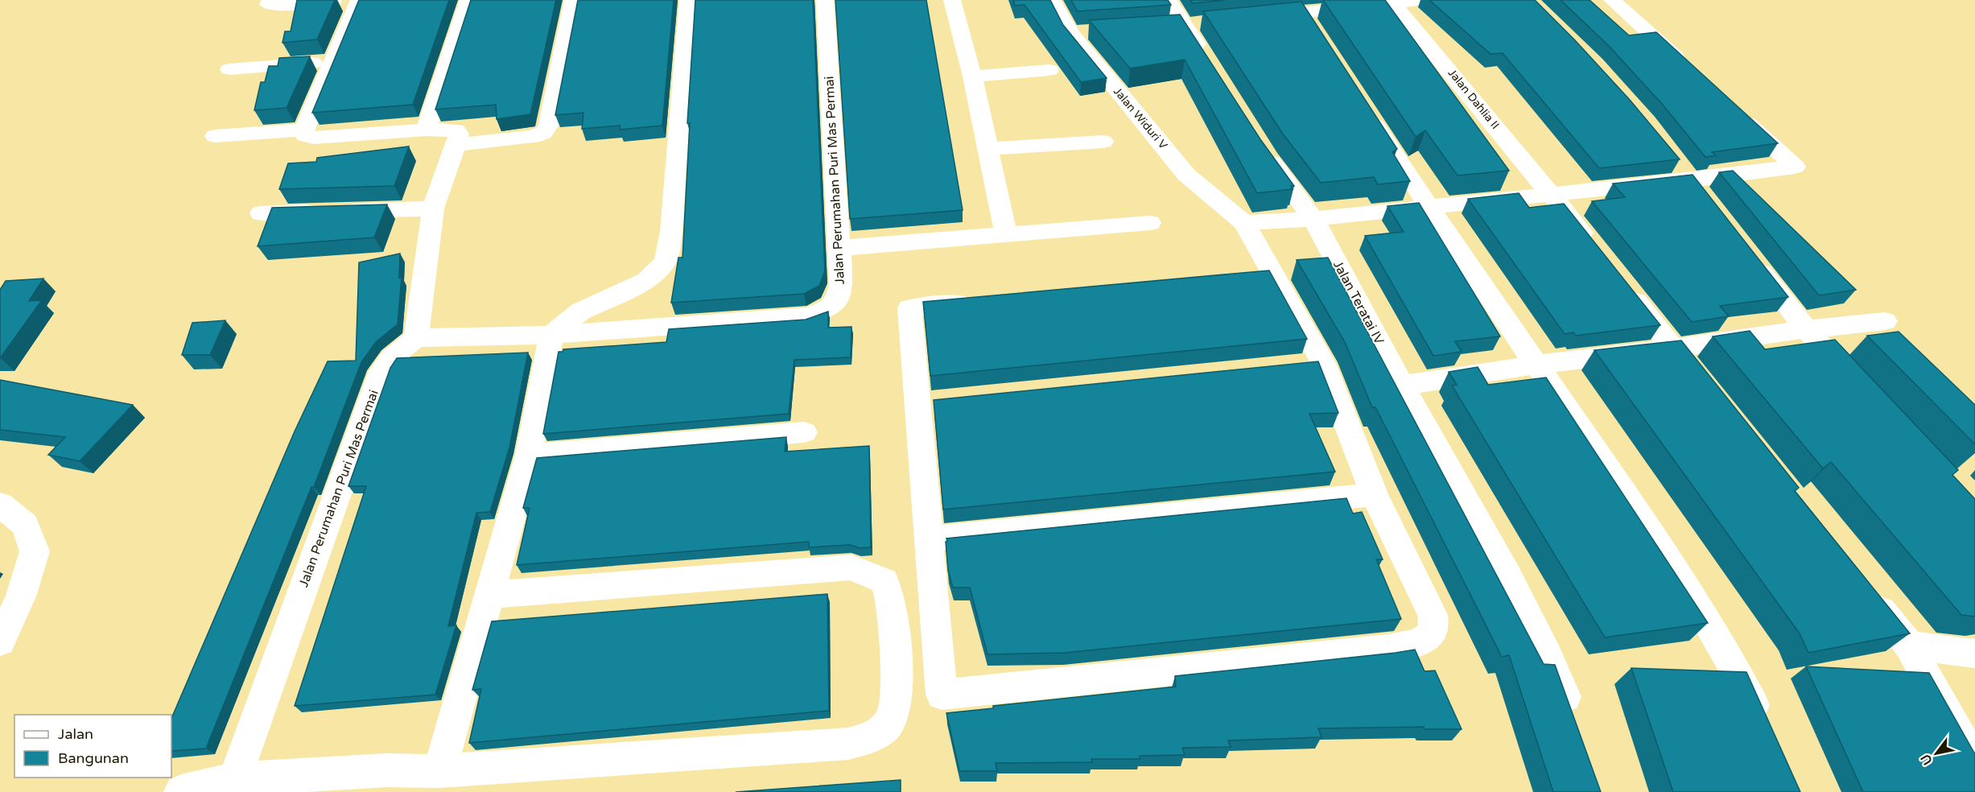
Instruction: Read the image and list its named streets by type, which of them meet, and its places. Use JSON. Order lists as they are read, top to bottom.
{
  "streets": {
    "street": [
      "Jalan Dahlia II",
      "Jalan Widuri V",
      "Jalan Perumahan Puri Mas Permai",
      "Jalan Teratai IV"
    ]
  },
  "legend": ["Jalan", "Bangunan"],
  "north": "bottom left"
}
